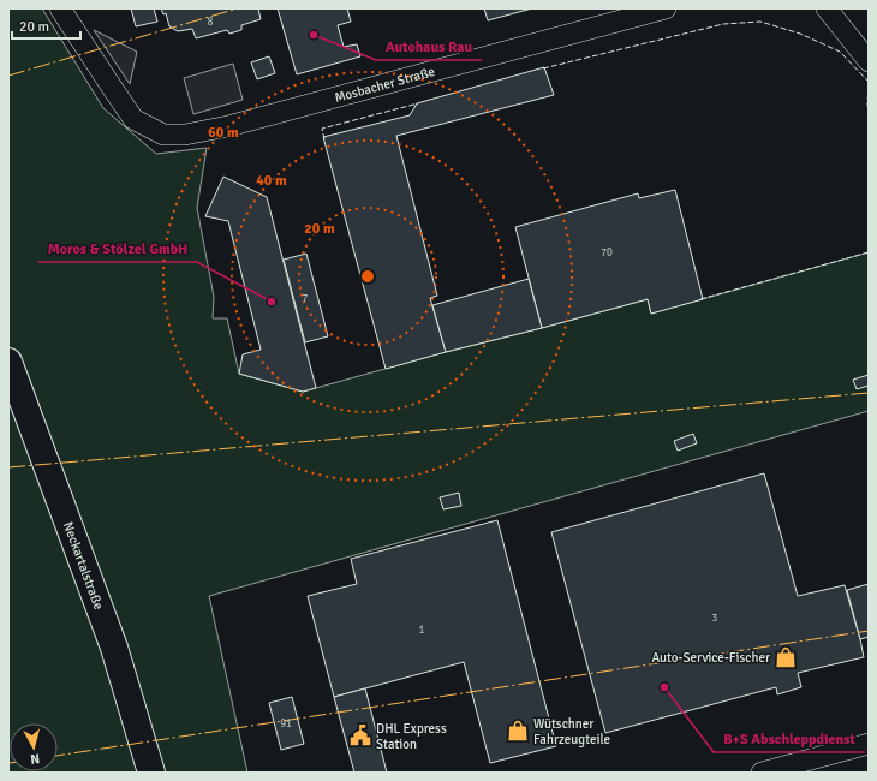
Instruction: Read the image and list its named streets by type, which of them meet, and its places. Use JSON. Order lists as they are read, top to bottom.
{
  "streets": {
    "main road": ["Neckartalstraße"],
    "street": ["Mosbacher Straße"]
  },
  "places": {
    "other": ["Autohaus Rau", "Moros & Stölzel GmbH", "B+S Abschleppdienst"],
    "shop": ["Auto-Service-Fischer", "Wütschner Fahrzeugteile"],
    "public building": ["DHL Express Station"]
  },
  "house_numbers": [
    "8",
    "70",
    "7",
    "3",
    "1",
    "91"
  ],
  "scale_bar": "20 m",
  "north": "bottom",
  "rings": ["60 m", "40 m", "20 m"]
}
